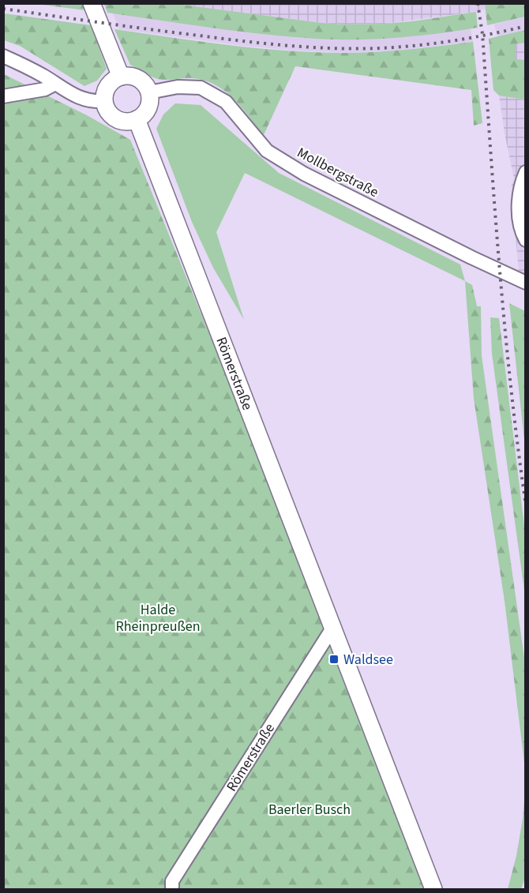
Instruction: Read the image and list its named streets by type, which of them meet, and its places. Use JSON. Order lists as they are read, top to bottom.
{
  "streets": {
    "main road": ["Römerstraße"],
    "street": ["Mollbergstraße"]
  },
  "crossings": [
    ["Mollbergstraße", "Römerstraße"]
  ],
  "parks": ["Halde Rheinpreußen", "Baerler Busch"],
  "places": {
    "transit": ["Waldsee"]
  }
}
